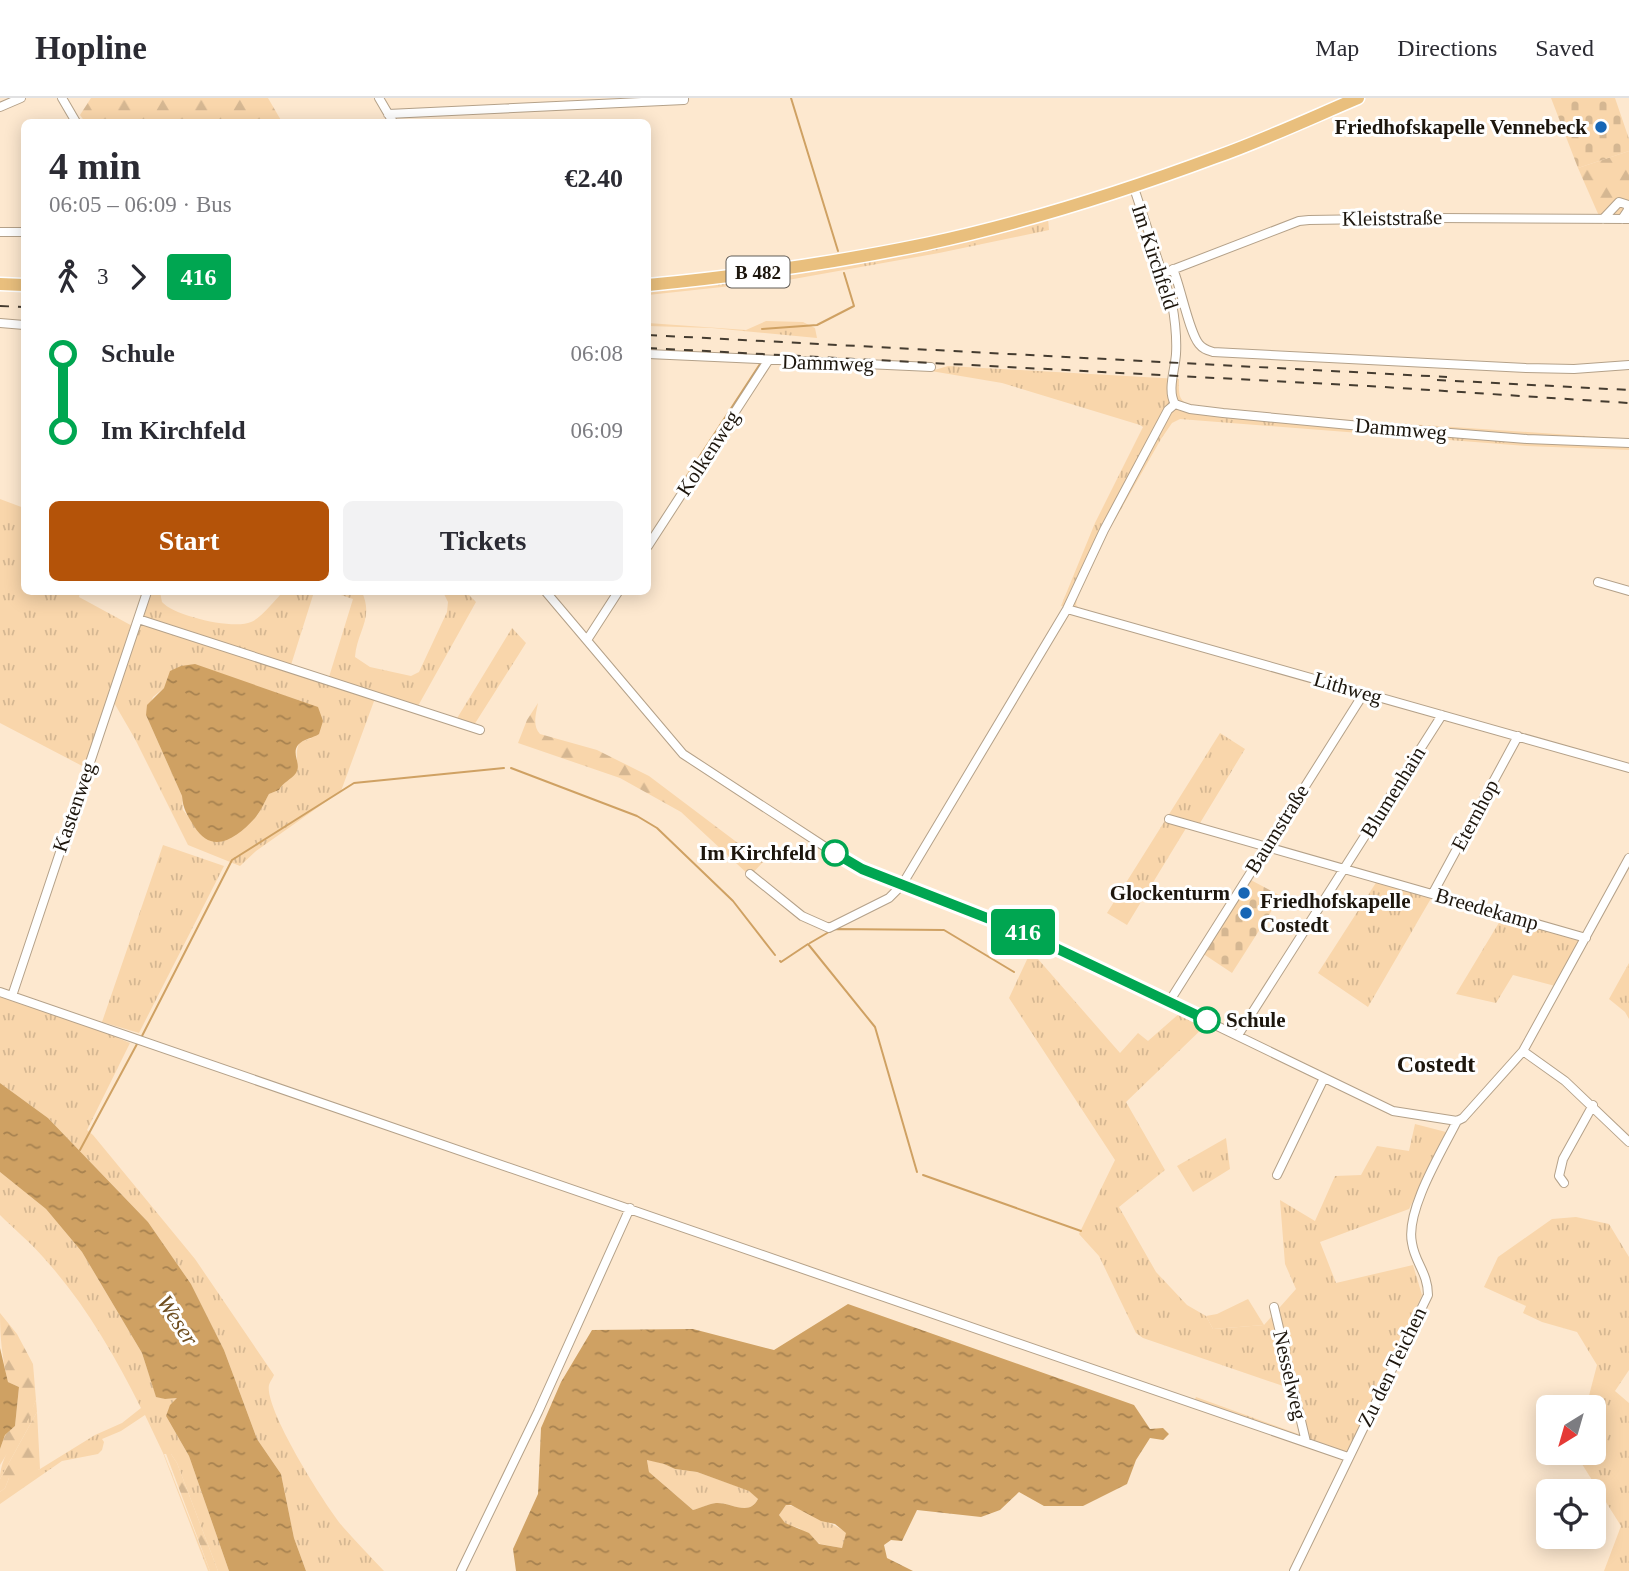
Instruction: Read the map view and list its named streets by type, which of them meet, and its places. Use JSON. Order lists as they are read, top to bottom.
{
  "streets": {
    "main road": ["B 482"],
    "street": [
      "Kleiststraße",
      "Im Kirchfeld",
      "Dammweg",
      "Kolkenweg",
      "Lithweg",
      "Blumenhain",
      "Kastenweg",
      "Eternhop",
      "Baumstraße",
      "Breedekamp",
      "Zu den Teichen",
      "Nesselweg"
    ]
  },
  "crossings": [
    ["Kleiststraße", "Im Kirchfeld"],
    ["Im Kirchfeld", "B 482"],
    ["Im Kirchfeld", "Dammweg"],
    ["Dammweg", "Kolkenweg"],
    ["Lithweg", "Blumenhain"],
    ["Lithweg", "Eternhop"],
    ["Lithweg", "Baumstraße"],
    ["Blumenhain", "Breedekamp"],
    ["Eternhop", "Breedekamp"],
    ["Baumstraße", "Breedekamp"],
    ["Breedekamp", "Zu den Teichen"]
  ],
  "districts": ["Costedt"],
  "water": ["Weser"],
  "places": [
    "Friedhofskapelle Vennebeck",
    "Im Kirchfeld",
    "Glockenturm",
    "Friedhofskapelle Costedt",
    "Schule"
  ],
  "lines": ["bus line 416"],
  "north": "bottom left",
  "page": {
    "header": "Hopline",
    "nav": ["Map", "Directions", "Saved"],
    "on_map": "416",
    "heading": ["4 min", "06:05 – 06:09 · Bus", "€2.40"],
    "legs": ["3", "416"],
    "list": [
      {
        "name": "Schule",
        "value": "06:08"
      },
      {
        "name": "Im Kirchfeld",
        "value": "06:09"
      }
    ],
    "buttons": ["Start", "Tickets"]
  }
}
